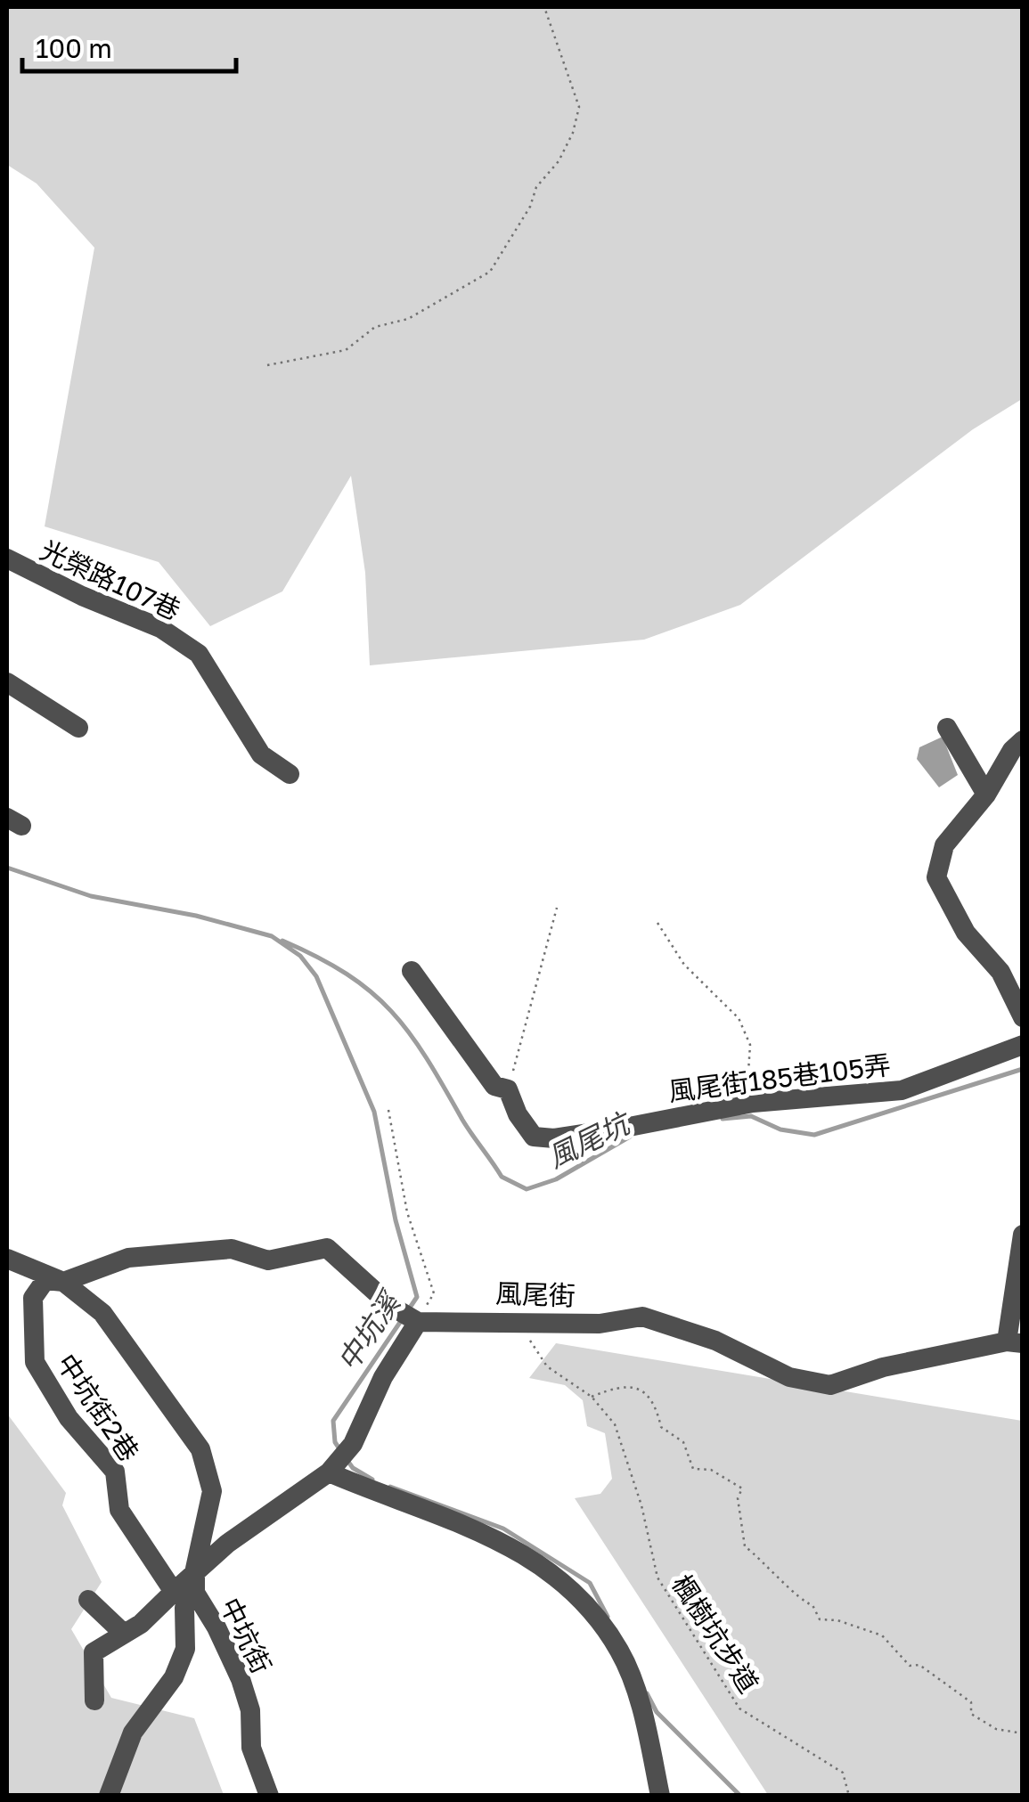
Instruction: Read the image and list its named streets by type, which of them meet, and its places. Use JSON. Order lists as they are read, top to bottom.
{
  "streets": {
    "street": [
      "光榮路107巷",
      "風尾街185巷105弄",
      "風尾街",
      "中坑街2巷",
      "中坑街"
    ],
    "path": ["楓樹坑步道"]
  },
  "crossings": [
    ["風尾街", "中坑街2巷"],
    ["風尾街", "楓樹坑步道"],
    ["風尾街", "中坑街"],
    ["中坑街2巷", "中坑街"]
  ],
  "water": ["風尾坑", "中坑溪"],
  "scale_bar": "100 m"
}
